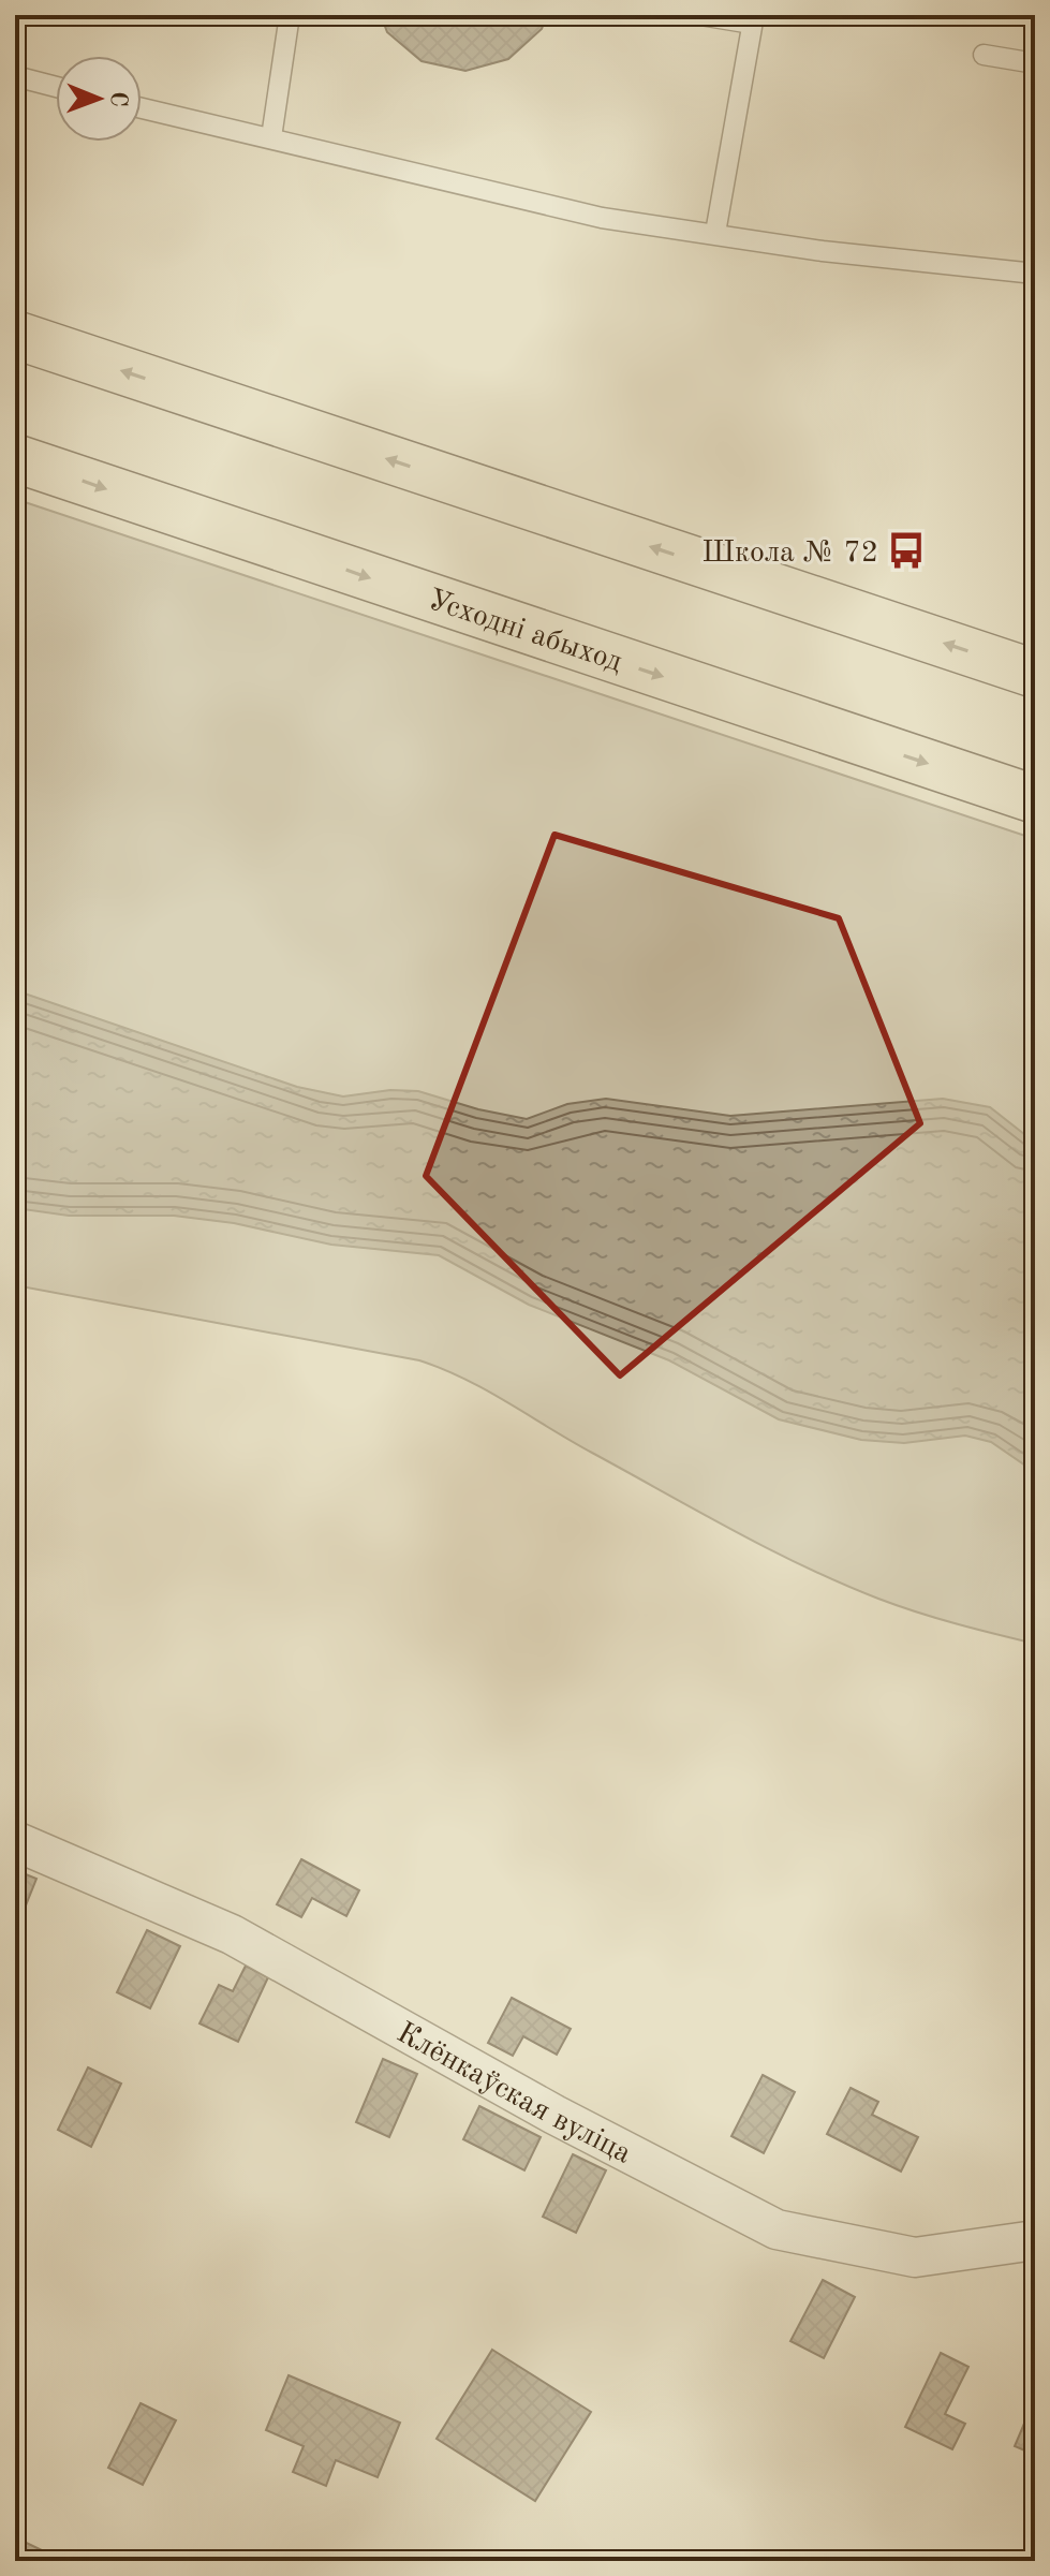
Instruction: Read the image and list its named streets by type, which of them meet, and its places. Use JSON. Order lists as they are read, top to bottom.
{
  "streets": {
    "main road": ["Усходні абыход"],
    "street": ["Клёнкаўская вуліца"]
  },
  "places": {
    "bus stop": ["Школа № 72"]
  },
  "north": "right"
}
